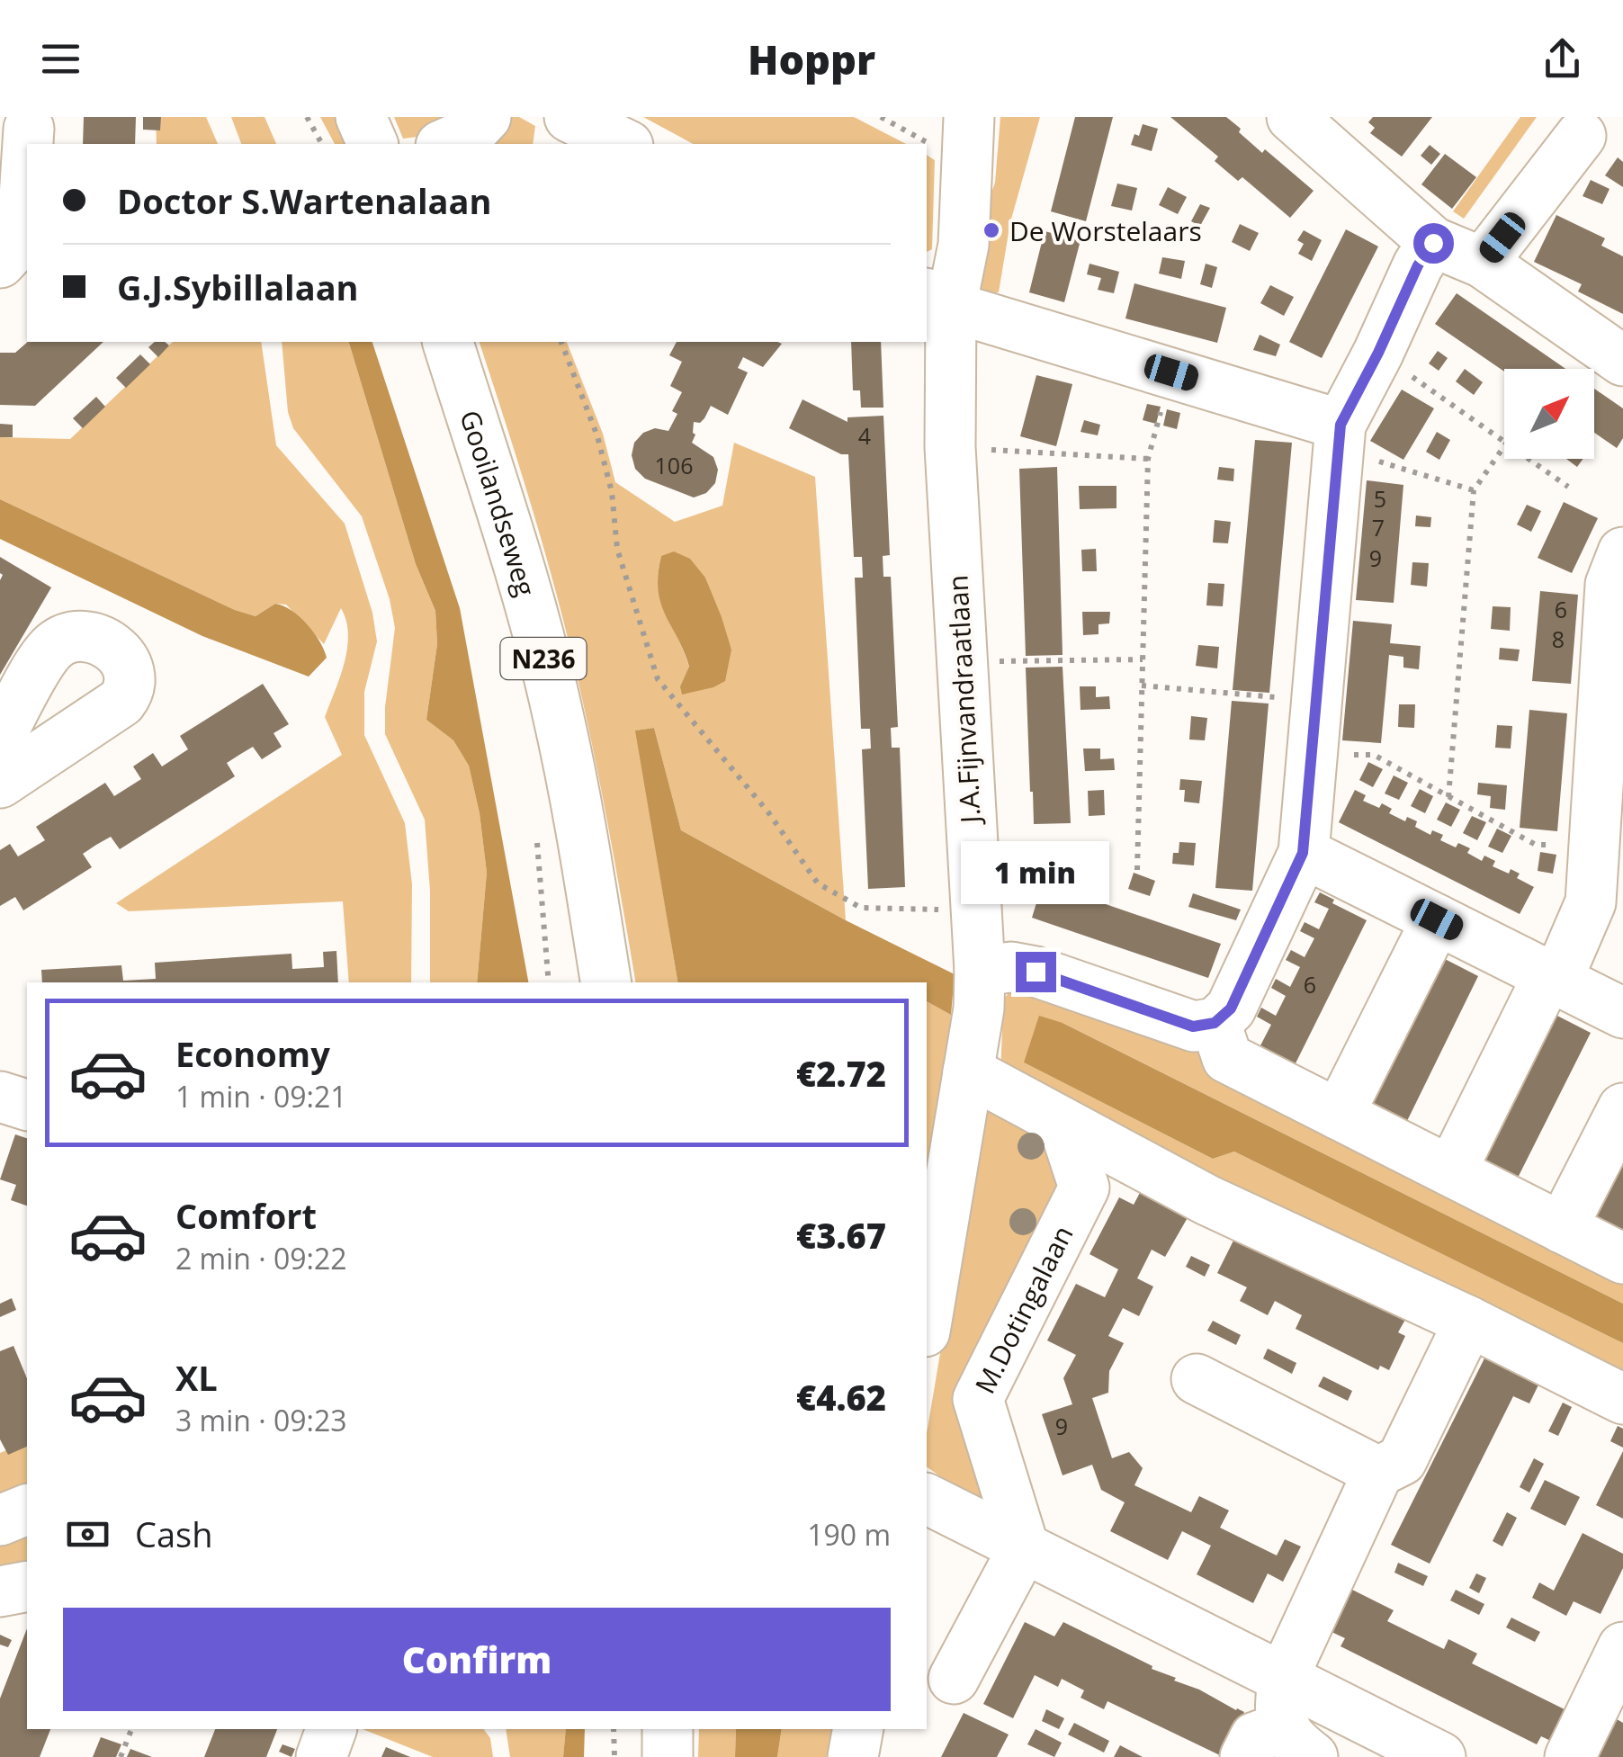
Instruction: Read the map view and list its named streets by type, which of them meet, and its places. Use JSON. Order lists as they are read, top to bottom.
{
  "streets": {
    "street": [
      "Gooilandseweg",
      "N236",
      "J.A.Fijnvandraatlaan",
      "M.Dotingalaan"
    ]
  },
  "places": ["De Worstelaars"],
  "house_numbers": [
    "4",
    "106",
    "5",
    "7",
    "9",
    "6",
    "8",
    "6",
    "9"
  ],
  "north": "top right",
  "page": {
    "header": "Hoppr",
    "banner": ["Doctor S.Wartenalaan", "G.J.Sybillalaan"],
    "bubble": "1 min",
    "list": [
      {
        "name": "Economy",
        "note": "1 min · 09:21",
        "value": "€2.72"
      },
      {
        "name": "Comfort",
        "note": "2 min · 09:22",
        "value": "€3.67"
      },
      {
        "name": "XL",
        "note": "3 min · 09:23",
        "value": "€4.62"
      }
    ],
    "pay": ["Cash", "190 m"],
    "buttons": "Confirm"
  }
}
